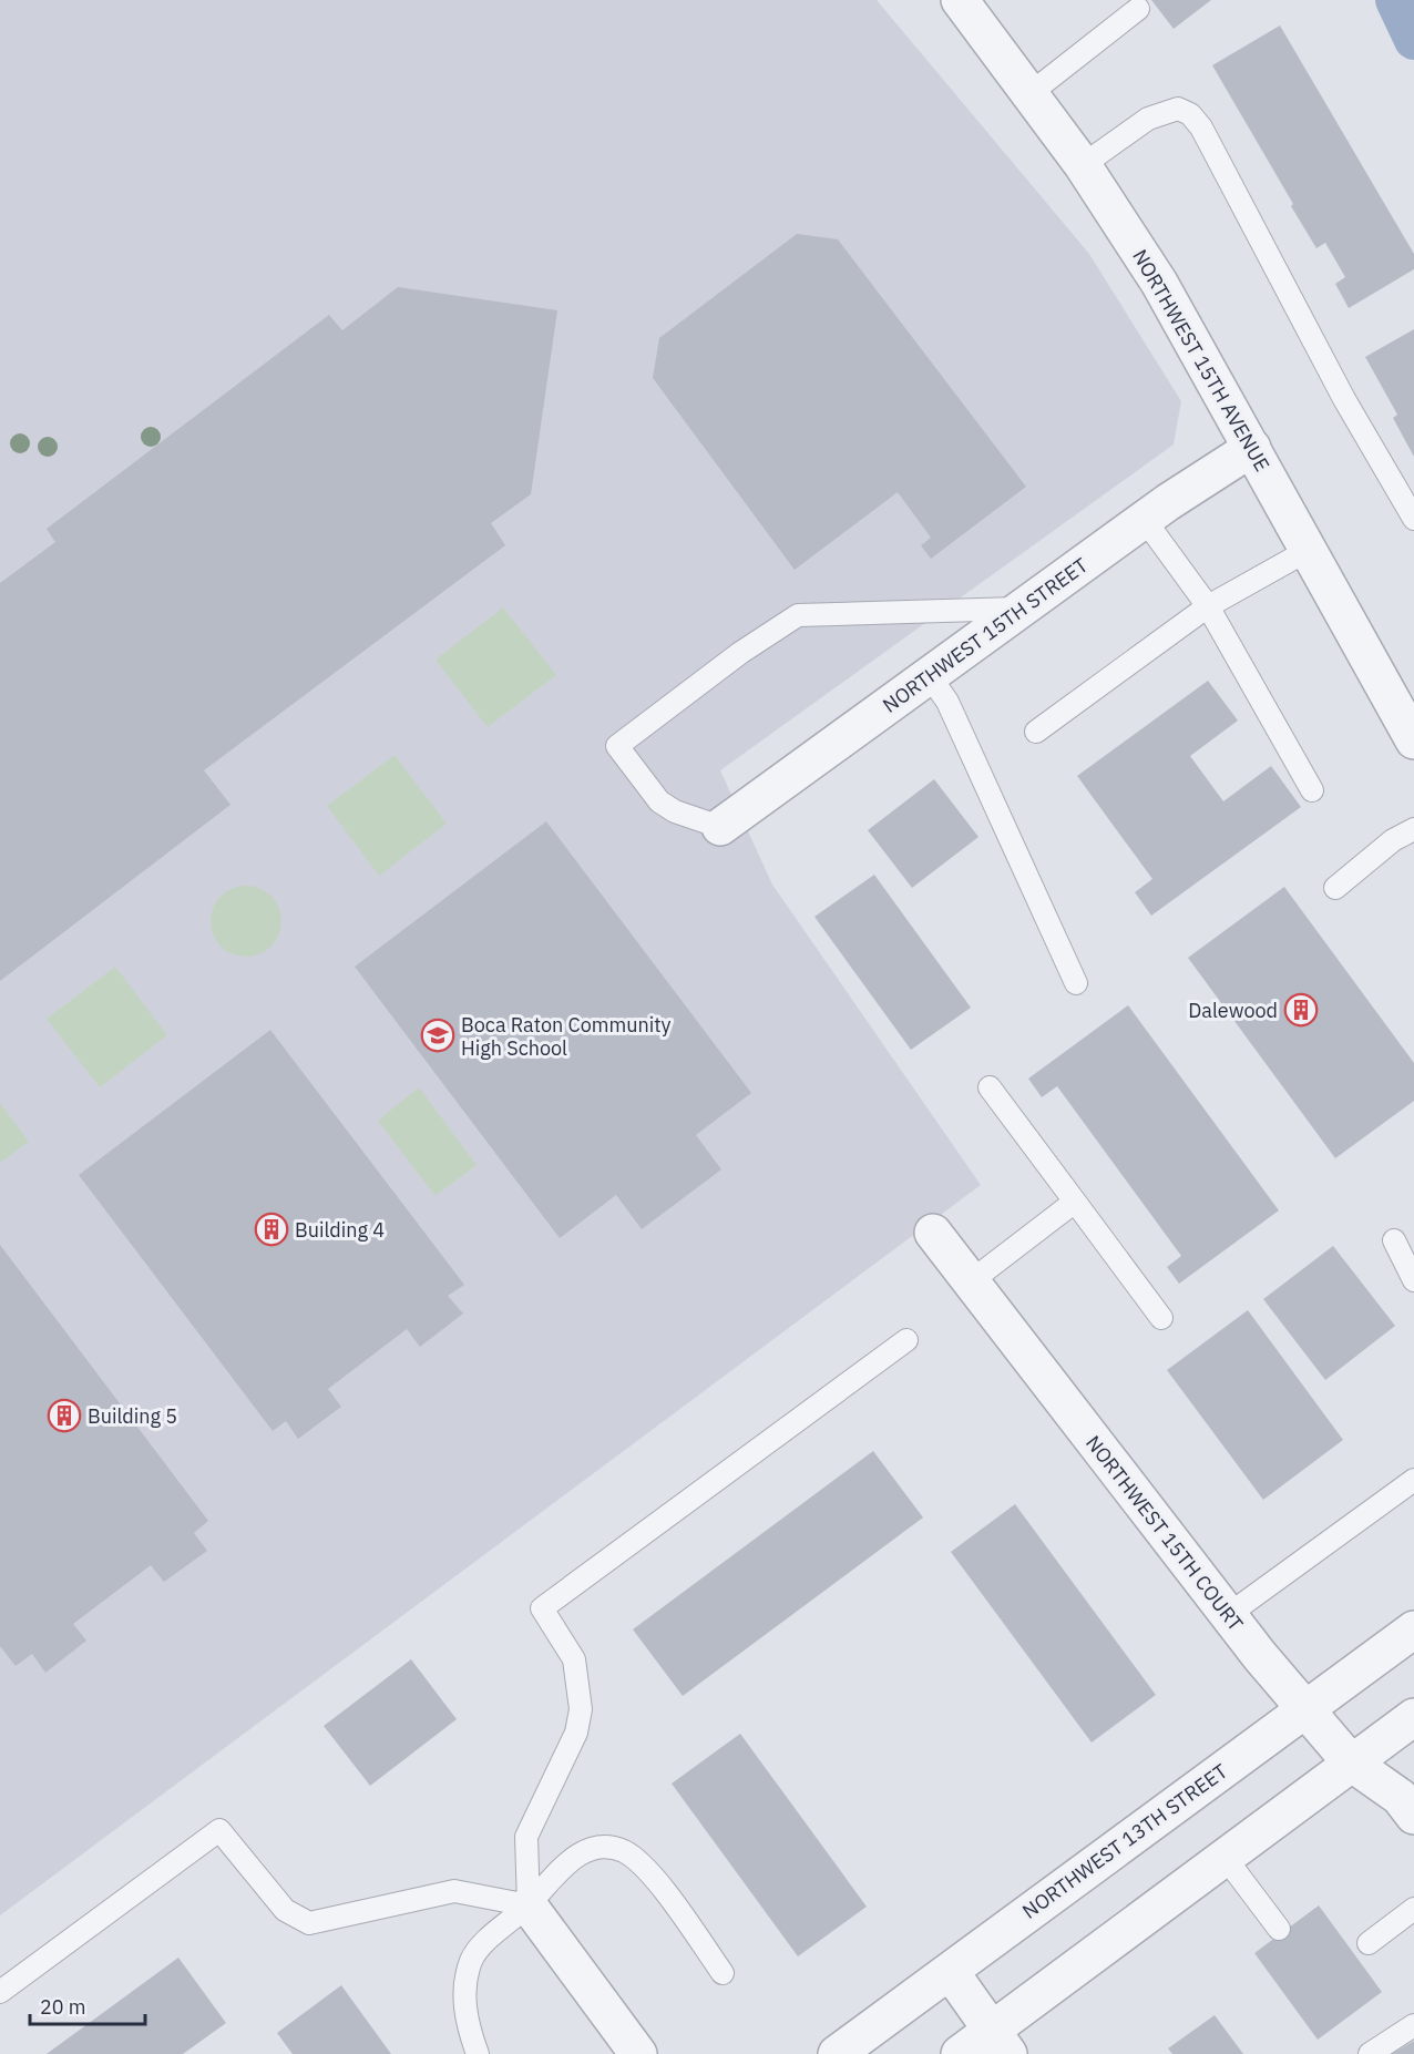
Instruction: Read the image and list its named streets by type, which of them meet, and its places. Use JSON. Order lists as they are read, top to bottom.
{
  "streets": {
    "street": [
      "NORTHWEST 15TH AVENUE",
      "NORTHWEST 15TH STREET",
      "NORTHWEST 15TH COURT",
      "NORTHWEST 13TH STREET"
    ]
  },
  "crossings": [
    ["NORTHWEST 15TH AVENUE", "NORTHWEST 15TH STREET"],
    ["NORTHWEST 15TH COURT", "NORTHWEST 13TH STREET"]
  ],
  "places": {
    "building": ["Dalewood", "Building 4", "Building 5"],
    "school or university": ["Boca Raton Community High School"]
  },
  "scale_bar": "20 m"
}
